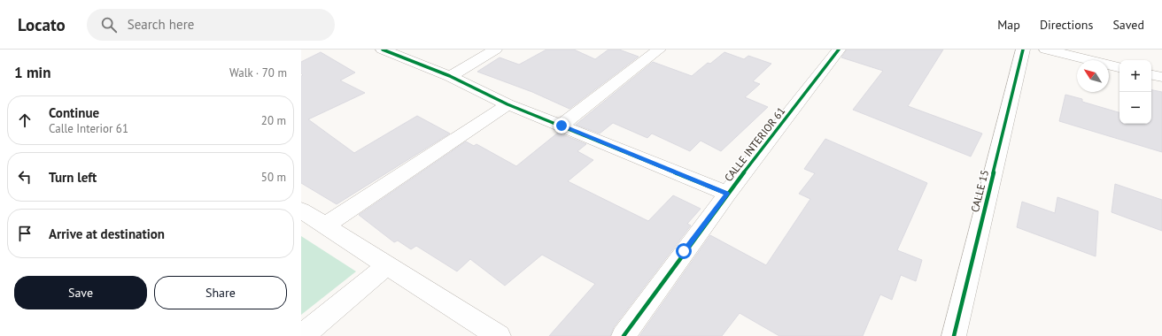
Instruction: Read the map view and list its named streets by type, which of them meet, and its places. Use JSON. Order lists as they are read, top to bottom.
{
  "streets": {
    "street": ["CALLE INTERIOR 61", "CALLE 15"]
  },
  "north": "top left",
  "page": {
    "header": "Locato",
    "search": "Search here",
    "nav": ["Map", "Directions", "Saved"],
    "heading": ["1 min", "Walk · 70 m"],
    "map_buttons": ["+", "−"],
    "list": [
      ["Continue", "Calle Interior 61", "20 m"],
      ["Turn left", "50 m"],
      "Arrive at destination"
    ],
    "buttons": ["Save", "Share"]
  }
}
